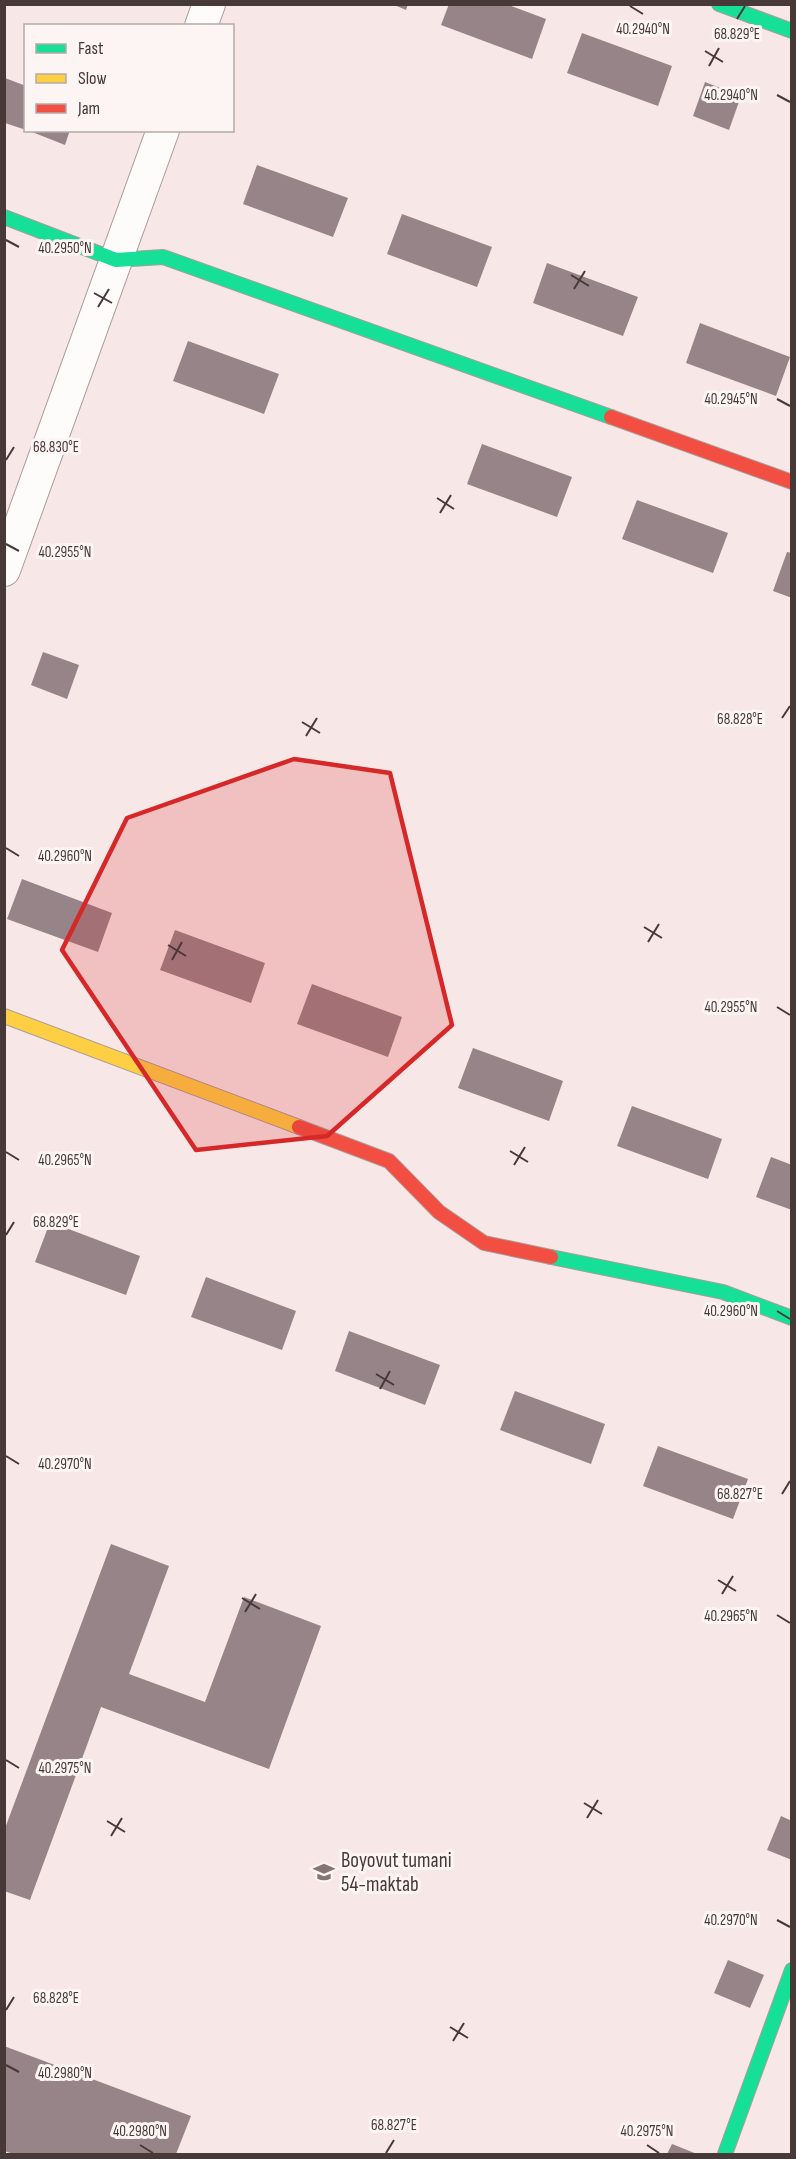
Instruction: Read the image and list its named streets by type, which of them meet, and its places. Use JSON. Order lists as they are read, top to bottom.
{
  "places": {
    "school or university": ["Boyovut tumani 54-maktab"]
  },
  "legend": ["Fast", "Slow", "Jam"],
  "coordinates": [
    "40.2940°N",
    "68.829°E",
    "40.2950°N",
    "40.2945°N",
    "68.830°E",
    "40.2955°N",
    "68.828°E",
    "40.2960°N",
    "40.2965°N",
    "40.2970°N",
    "68.827°E",
    "40.2975°N",
    "40.2980°N"
  ]
}
